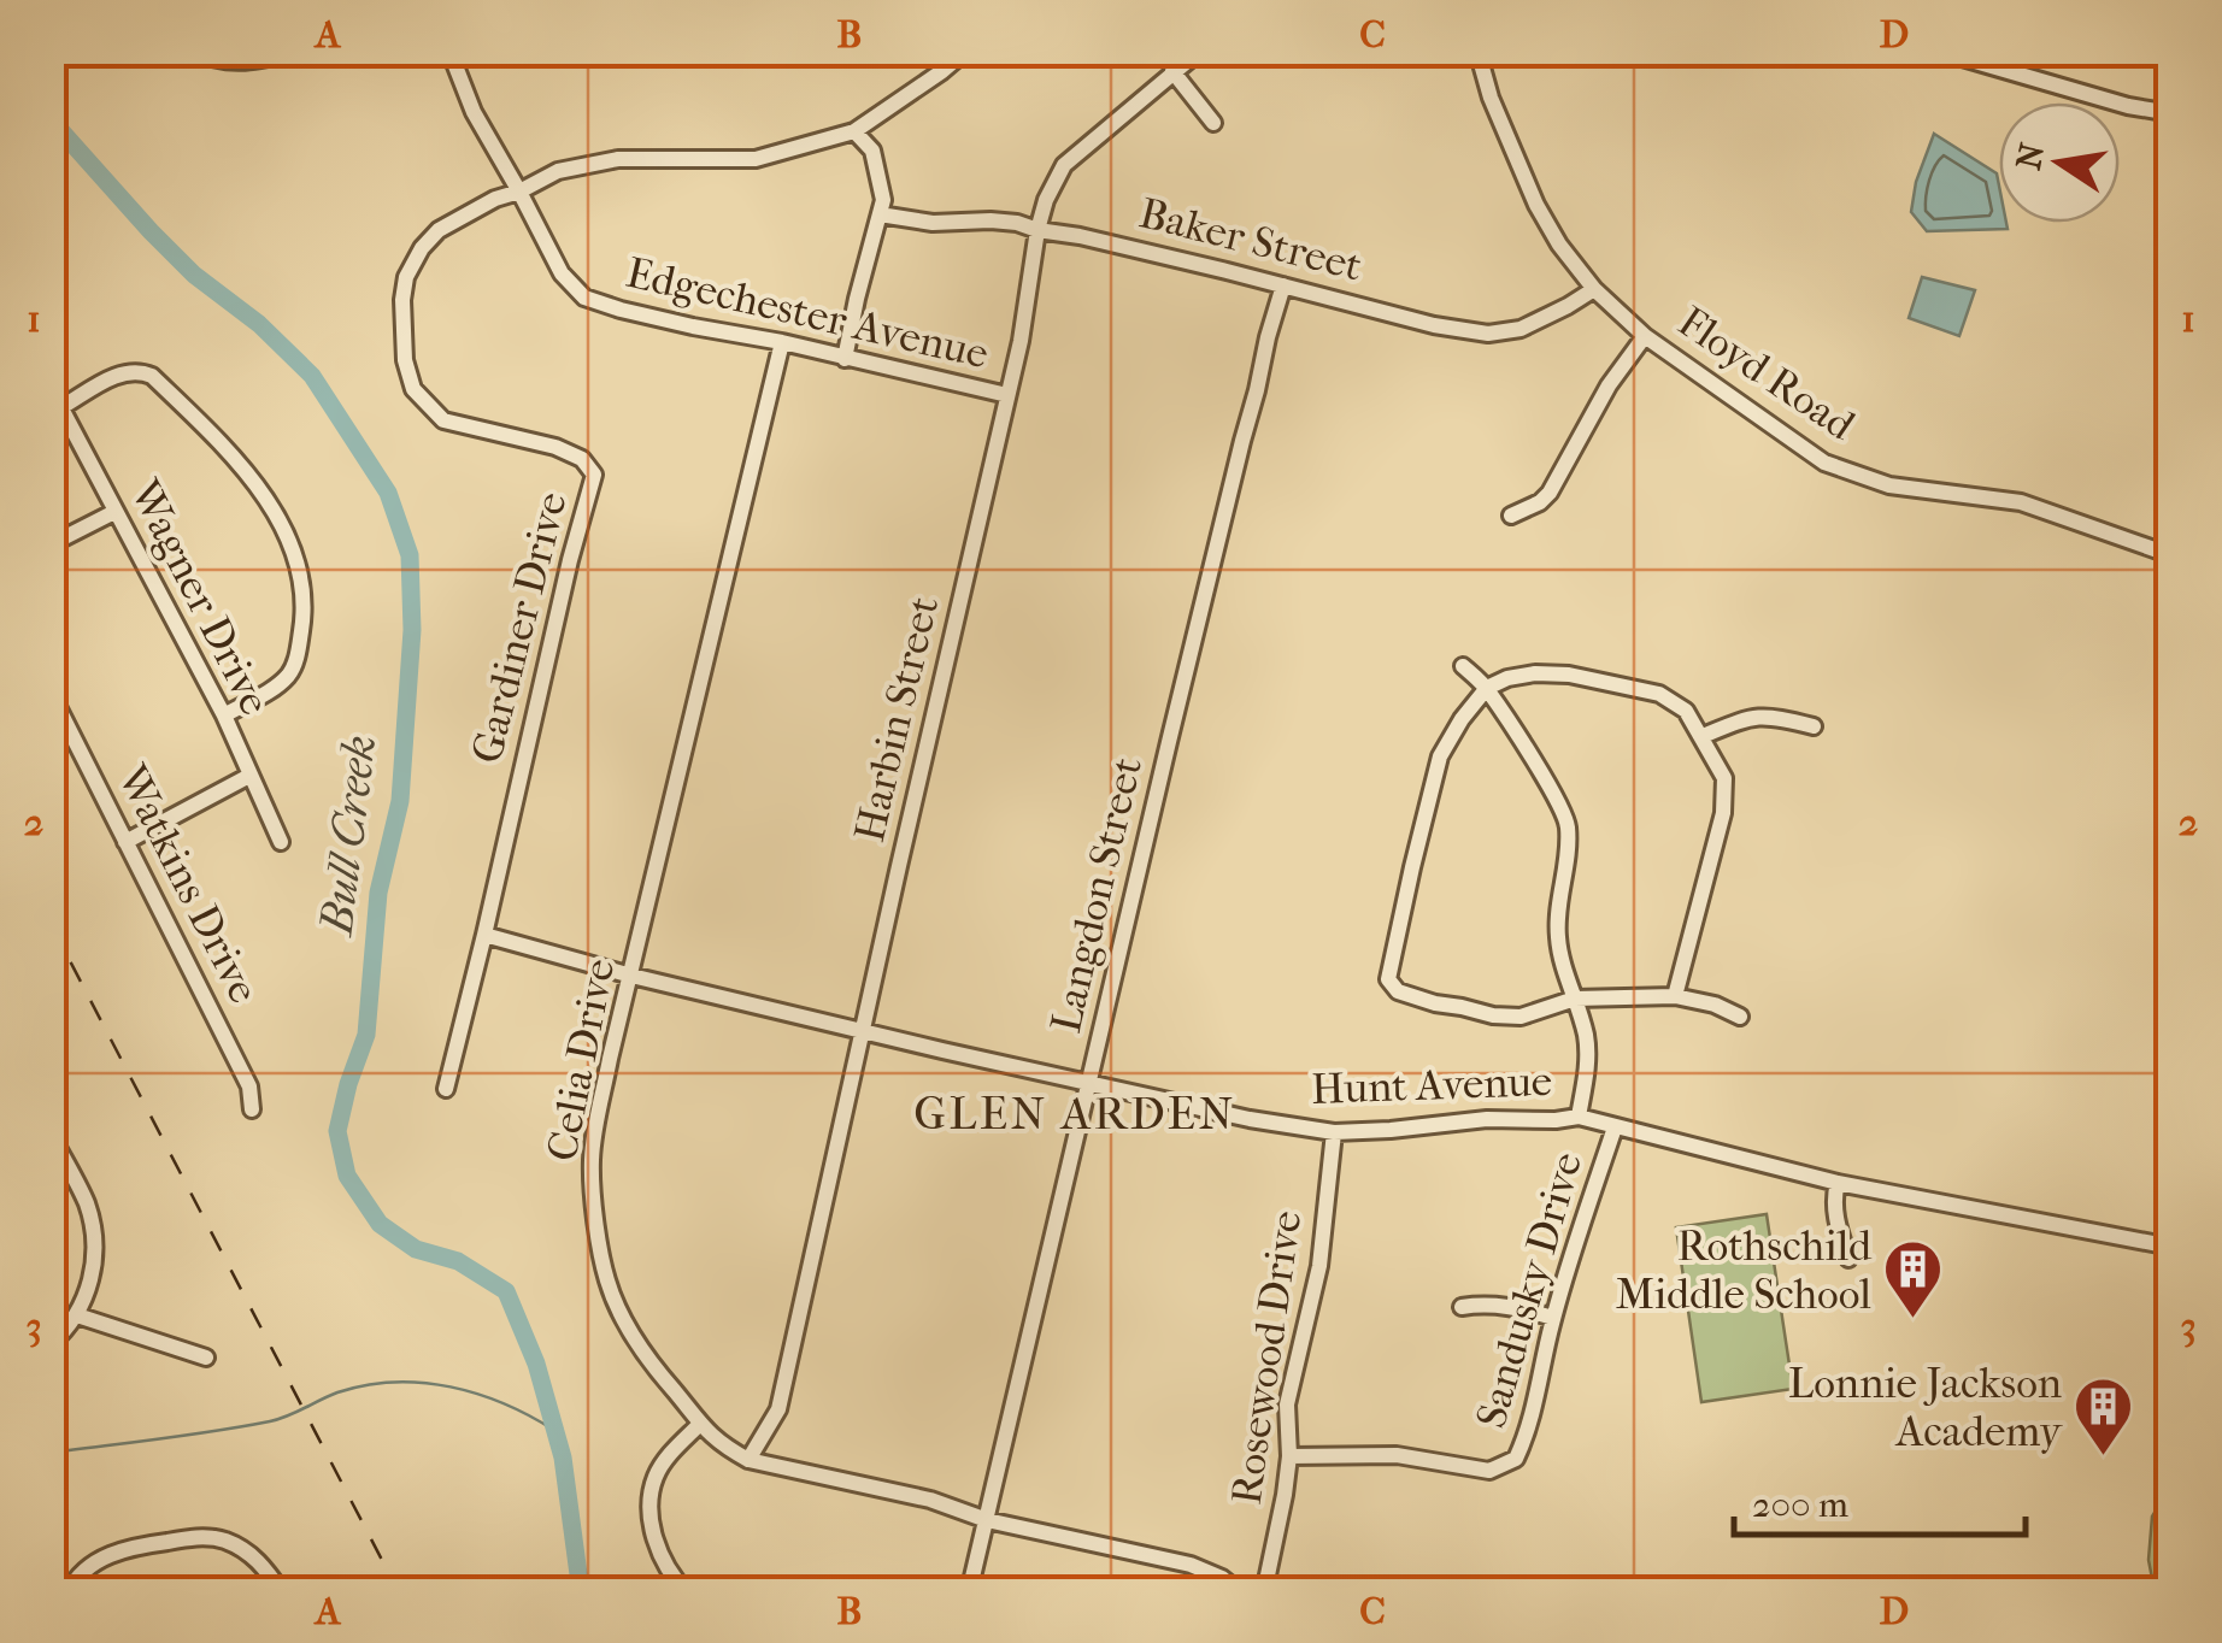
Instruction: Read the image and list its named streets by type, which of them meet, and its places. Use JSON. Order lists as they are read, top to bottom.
{
  "streets": {
    "street": [
      "Baker Street",
      "Edgechester Avenue",
      "Floyd Road",
      "Wagner Drive",
      "Gardiner Drive",
      "Harbin Street",
      "Watkins Drive",
      "Langdon Street",
      "Celia Drive",
      "Hunt Avenue",
      "Sandusky Drive",
      "Rosewood Drive"
    ]
  },
  "crossings": [
    ["Baker Street", "Floyd Road"],
    ["Baker Street", "Harbin Street"],
    ["Baker Street", "Langdon Street"],
    ["Edgechester Avenue", "Gardiner Drive"],
    ["Edgechester Avenue", "Harbin Street"],
    ["Edgechester Avenue", "Celia Drive"],
    ["Harbin Street", "Celia Drive"],
    ["Harbin Street", "Hunt Avenue"],
    ["Langdon Street", "Celia Drive"],
    ["Langdon Street", "Hunt Avenue"],
    ["Hunt Avenue", "Sandusky Drive"],
    ["Hunt Avenue", "Rosewood Drive"],
    ["Sandusky Drive", "Rosewood Drive"]
  ],
  "districts": ["GLEN ARDEN"],
  "water": ["Bull Creek"],
  "places": {
    "building": ["Rothschild Middle School", "Lonnie Jackson Academy"]
  },
  "scale_bar": "200 m",
  "north": "left",
  "grid": {
    "columns": [
      "A",
      "B",
      "C",
      "D"
    ],
    "rows": ["1", "2", "3"]
  }
}
